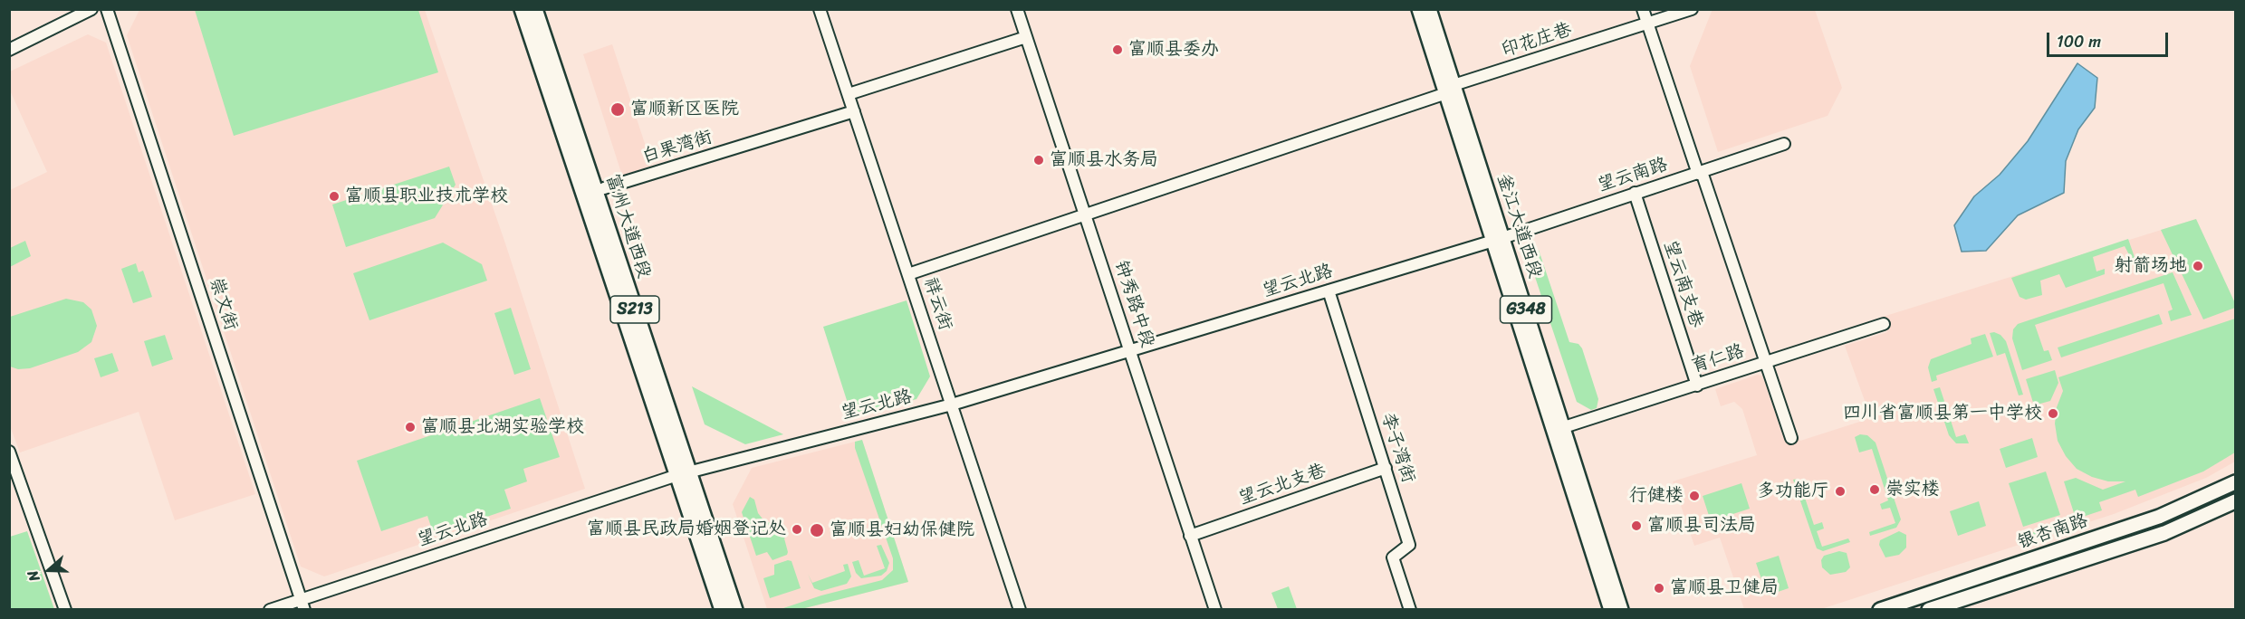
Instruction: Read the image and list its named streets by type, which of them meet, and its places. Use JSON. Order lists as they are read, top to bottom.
{
  "streets": {
    "main road": [
      "富州大道西段",
      "釜江大道西段",
      "S213",
      "G348",
      "银杏南路"
    ],
    "street": [
      "印花庄巷",
      "白果湾街",
      "望云南路",
      "望云北路",
      "望云南支巷",
      "崇文街",
      "祥云街",
      "钟秀路中段",
      "育仁路",
      "李子湾街",
      "望云北支巷"
    ]
  },
  "crossings": [
    ["印花庄巷", "釜江大道西段"],
    ["印花庄巷", "祥云街"],
    ["印花庄巷", "钟秀路中段"],
    ["白果湾街", "祥云街"],
    ["望云南路", "釜江大道西段"],
    ["望云南路", "望云北路"],
    ["望云南路", "望云南支巷"],
    ["富州大道西段", "望云北路"],
    ["釜江大道西段", "望云北路"],
    ["釜江大道西段", "育仁路"],
    ["望云北路", "崇文街"],
    ["望云北路", "祥云街"],
    ["望云北路", "钟秀路中段"],
    ["望云北路", "李子湾街"],
    ["望云南支巷", "育仁路"],
    ["钟秀路中段", "望云北支巷"],
    ["李子湾街", "望云北支巷"]
  ],
  "places": [
    "富顺县委办",
    "富顺新区医院",
    "富顺县水务局",
    "富顺县职业技术学校",
    "射箭场地",
    "四川省富顺县第一中学校",
    "富顺县北湖实验学校",
    "崇实楼",
    "多功能厅",
    "行健楼",
    "富顺县司法局",
    "富顺县民政局婚姻登记处",
    "富顺县妇幼保健院",
    "富顺县卫健局"
  ],
  "scale_bar": "100 m",
  "north": "left"
}
